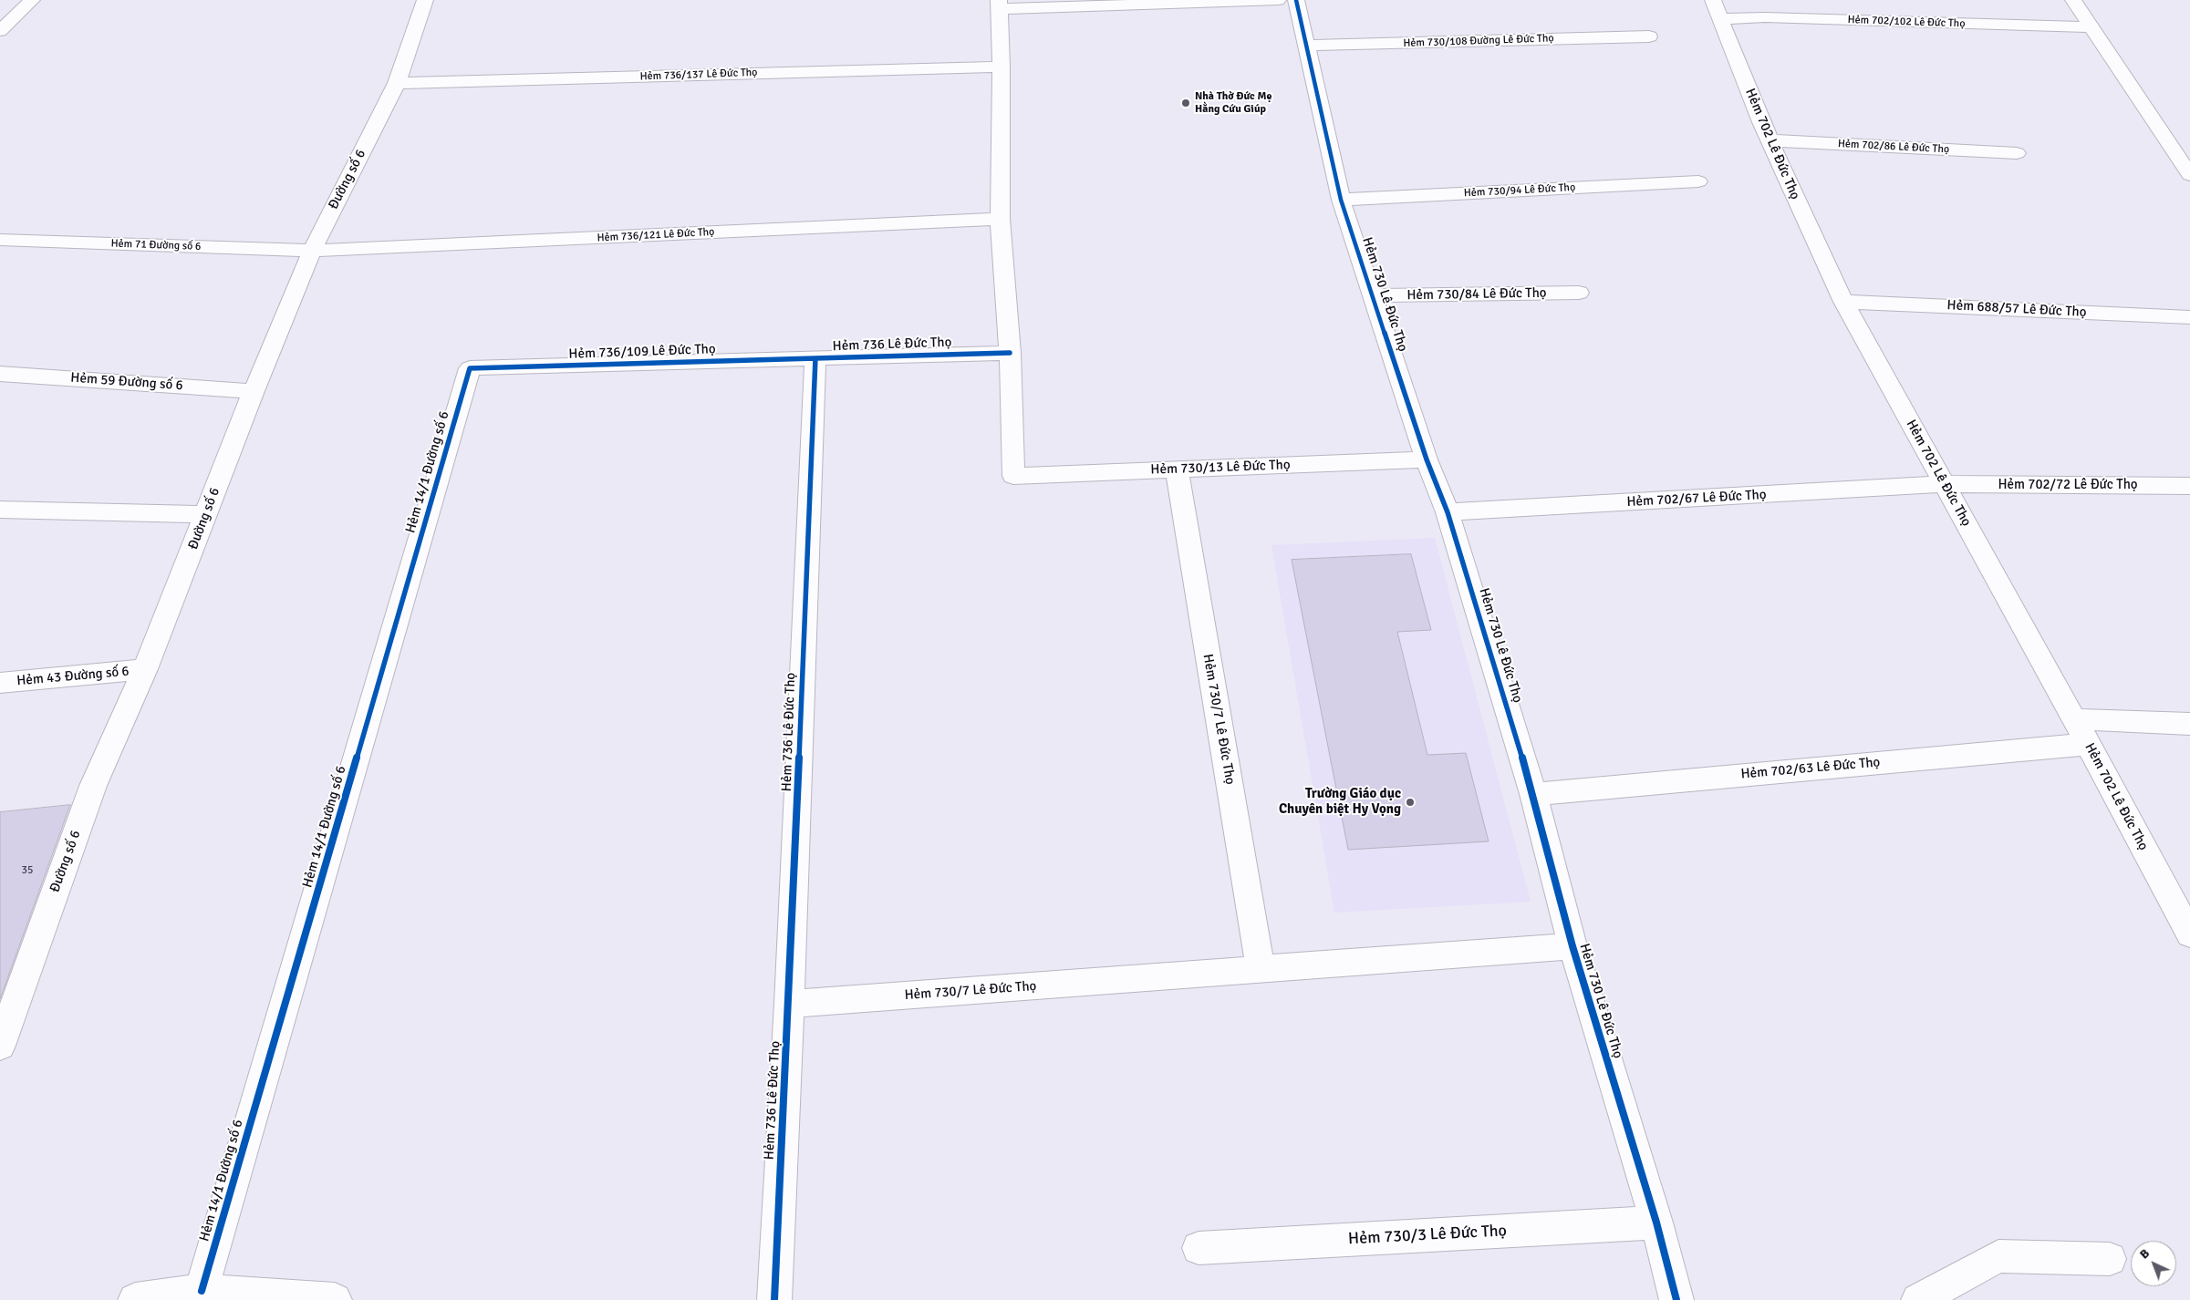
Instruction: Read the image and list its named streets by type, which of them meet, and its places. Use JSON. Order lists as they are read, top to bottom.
{
  "streets": {
    "street": [
      "Hẻm 702/102 Lê Đức Thọ",
      "Hẻm 730/108 Đường Lê Đức Thọ",
      "Hẻm 736/137 Lê Đức Thọ",
      "Hẻm 702 Lê Đức Thọ",
      "Hẻm 702/86 Lê Đức Thọ",
      "Đường số 6",
      "Hẻm 730/94 Lê Đức Thọ",
      "Hẻm 736/121 Lê Đức Thọ",
      "Hẻm 71 Đường số 6",
      "Hẻm 730 Lê Đức Thọ",
      "Hẻm 730/84 Lê Đức Thọ",
      "Hẻm 688/57 Lê Đức Thọ",
      "Hẻm 736 Lê Đức Thọ",
      "Hẻm 736/109 Lê Đức Thọ",
      "Hẻm 59 Đường số 6",
      "Hẻm 730/13 Lê Đức Thọ",
      "Hẻm 14/1 Đường số 6",
      "Hẻm 702/72 Lê Đức Thọ",
      "Hẻm 702/67 Lê Đức Thọ",
      "Hẻm 43 Đường số 6",
      "Hẻm 730/7 Lê Đức Thọ",
      "Hẻm 702/63 Lê Đức Thọ",
      "Hẻm 730/3 Lê Đức Thọ"
    ]
  },
  "crossings": [
    ["Hẻm 702/102 Lê Đức Thọ", "Hẻm 702 Lê Đức Thọ"],
    ["Hẻm 730/108 Đường Lê Đức Thọ", "Hẻm 730 Lê Đức Thọ"],
    ["Hẻm 736/137 Lê Đức Thọ", "Đường số 6"],
    ["Hẻm 702 Lê Đức Thọ", "Hẻm 702/86 Lê Đức Thọ"],
    ["Hẻm 702 Lê Đức Thọ", "Hẻm 688/57 Lê Đức Thọ"],
    ["Hẻm 702 Lê Đức Thọ", "Hẻm 702/72 Lê Đức Thọ"],
    ["Hẻm 702 Lê Đức Thọ", "Hẻm 702/67 Lê Đức Thọ"],
    ["Hẻm 702 Lê Đức Thọ", "Hẻm 702/63 Lê Đức Thọ"],
    ["Đường số 6", "Hẻm 736/121 Lê Đức Thọ"],
    ["Đường số 6", "Hẻm 71 Đường số 6"],
    ["Đường số 6", "Hẻm 59 Đường số 6"],
    ["Đường số 6", "Hẻm 43 Đường số 6"],
    ["Hẻm 730/94 Lê Đức Thọ", "Hẻm 730 Lê Đức Thọ"],
    ["Hẻm 736/121 Lê Đức Thọ", "Hẻm 71 Đường số 6"],
    ["Hẻm 730 Lê Đức Thọ", "Hẻm 730/84 Lê Đức Thọ"],
    ["Hẻm 730 Lê Đức Thọ", "Hẻm 730/13 Lê Đức Thọ"],
    ["Hẻm 730 Lê Đức Thọ", "Hẻm 702/67 Lê Đức Thọ"],
    ["Hẻm 730 Lê Đức Thọ", "Hẻm 730/7 Lê Đức Thọ"],
    ["Hẻm 730 Lê Đức Thọ", "Hẻm 702/63 Lê Đức Thọ"],
    ["Hẻm 730 Lê Đức Thọ", "Hẻm 730/3 Lê Đức Thọ"],
    ["Hẻm 736 Lê Đức Thọ", "Hẻm 736/109 Lê Đức Thọ"],
    ["Hẻm 736 Lê Đức Thọ", "Hẻm 730/13 Lê Đức Thọ"],
    ["Hẻm 736 Lê Đức Thọ", "Hẻm 730/7 Lê Đức Thọ"],
    ["Hẻm 736/109 Lê Đức Thọ", "Hẻm 14/1 Đường số 6"],
    ["Hẻm 730/13 Lê Đức Thọ", "Hẻm 730/7 Lê Đức Thọ"],
    ["Hẻm 702/72 Lê Đức Thọ", "Hẻm 702/67 Lê Đức Thọ"]
  ],
  "places": ["Nhà Thờ Đức Mẹ Hằng Cứu Giúp", "Trường Giáo dục Chuyên biệt Hy Vọng"],
  "house_numbers": ["35"],
  "north": "top left"
}
